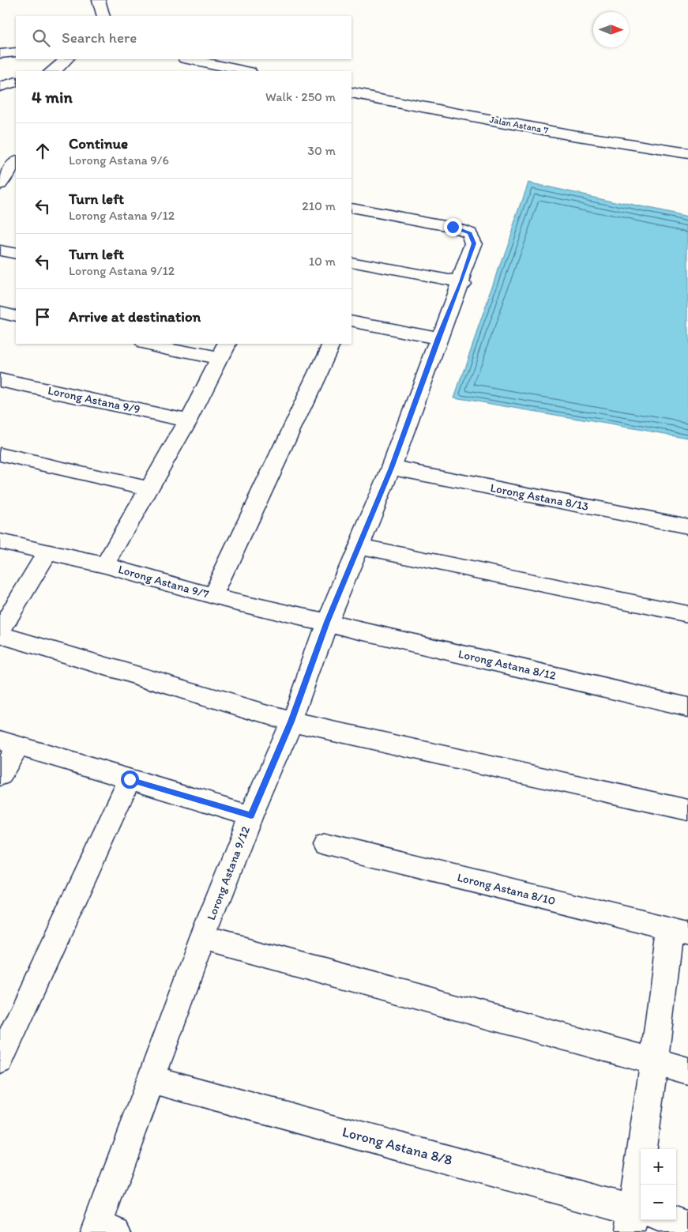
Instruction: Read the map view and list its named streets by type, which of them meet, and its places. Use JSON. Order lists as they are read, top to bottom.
{
  "streets": {
    "street": [
      "Jalan Astana 7",
      "Lorong Astana 9/9",
      "Lorong Astana 8/13",
      "Lorong Astana 9/7",
      "Lorong Astana 8/12",
      "Lorong Astana 9/12",
      "Lorong Astana 8/10",
      "Lorong Astana 8/8"
    ]
  },
  "crossings": [
    ["Lorong Astana 8/13", "Lorong Astana 9/12"],
    ["Lorong Astana 9/7", "Lorong Astana 8/12"],
    ["Lorong Astana 9/7", "Lorong Astana 9/12"],
    ["Lorong Astana 8/12", "Lorong Astana 9/12"],
    ["Lorong Astana 9/12", "Lorong Astana 8/8"]
  ],
  "north": "right",
  "page": {
    "search": "Search here",
    "heading": ["4 min", "Walk · 250 m"],
    "list": [
      ["Continue", "Lorong Astana 9/6", "30 m"],
      ["Turn left", "Lorong Astana 9/12", "210 m"],
      ["Turn left", "Lorong Astana 9/12", "10 m"],
      "Arrive at destination"
    ],
    "map_buttons": ["+", "−"]
  }
}
